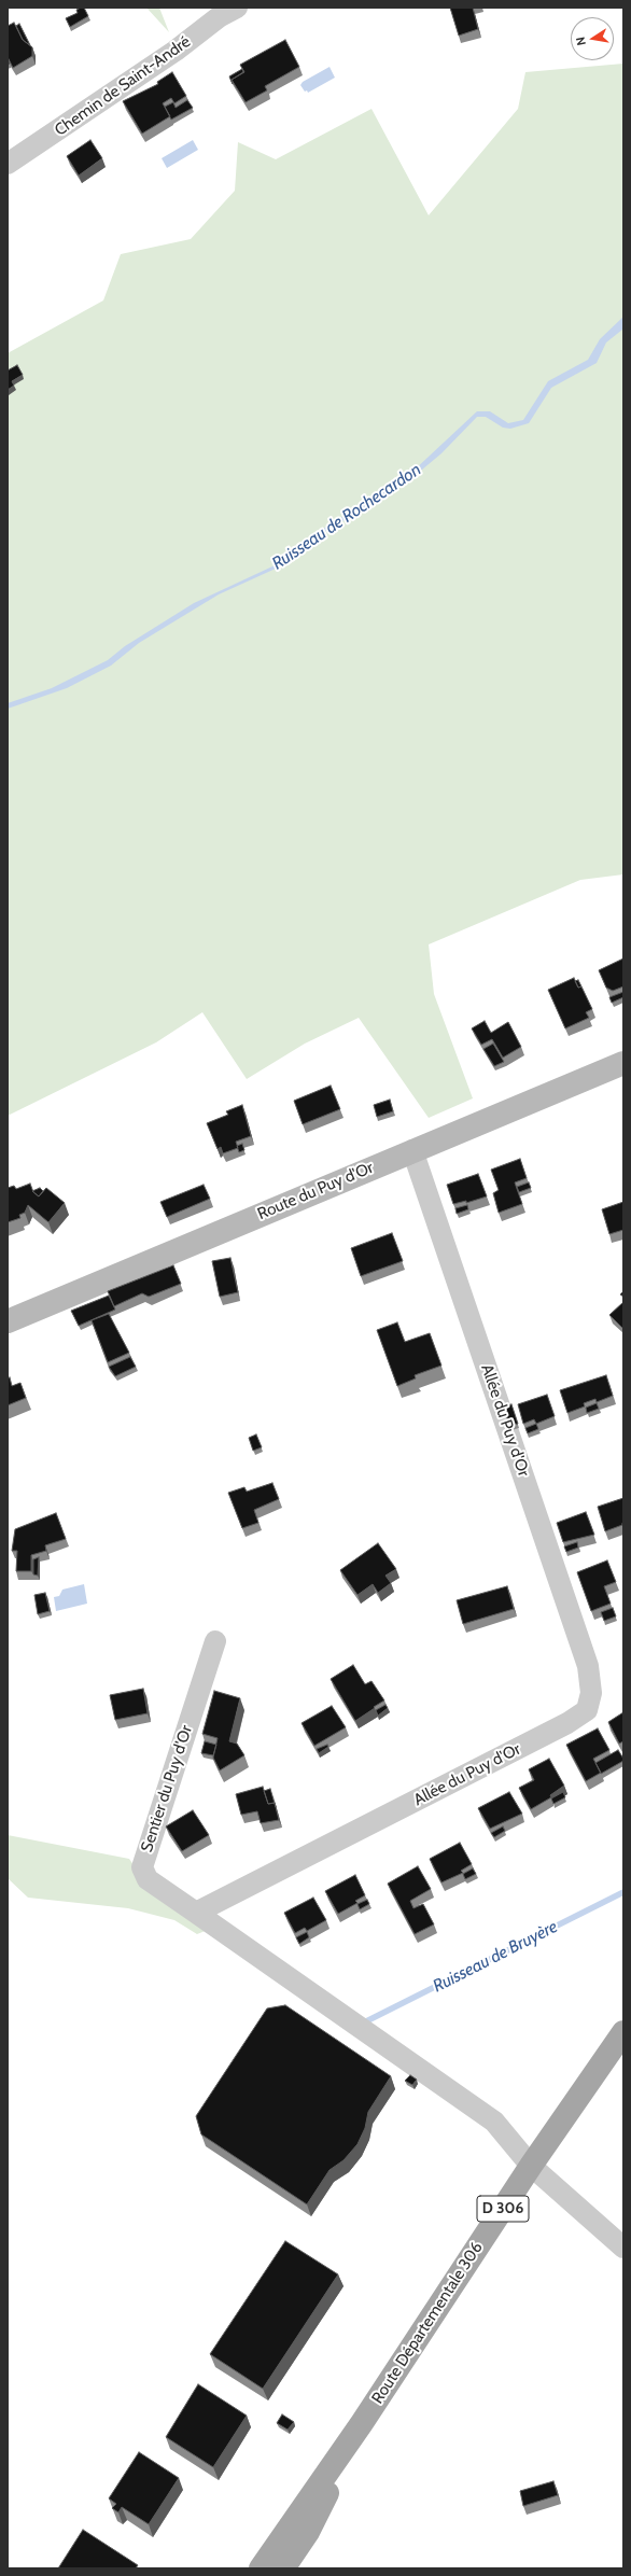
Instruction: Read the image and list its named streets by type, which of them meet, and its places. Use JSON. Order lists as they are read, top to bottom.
{
  "streets": {
    "main road": ["Route du Puy d'Or", "D 306", "Route Départementale 306"],
    "street": ["Chemin de Saint-André", "Allée du Puy d'Or", "Sentier du Puy d'Or"]
  },
  "crossings": [
    ["Route du Puy d'Or", "Allée du Puy d'Or"],
    ["Allée du Puy d'Or", "Sentier du Puy d'Or"]
  ],
  "water": ["Ruisseau de Rochecardon", "Ruisseau de Bruyère"],
  "north": "left"
}
